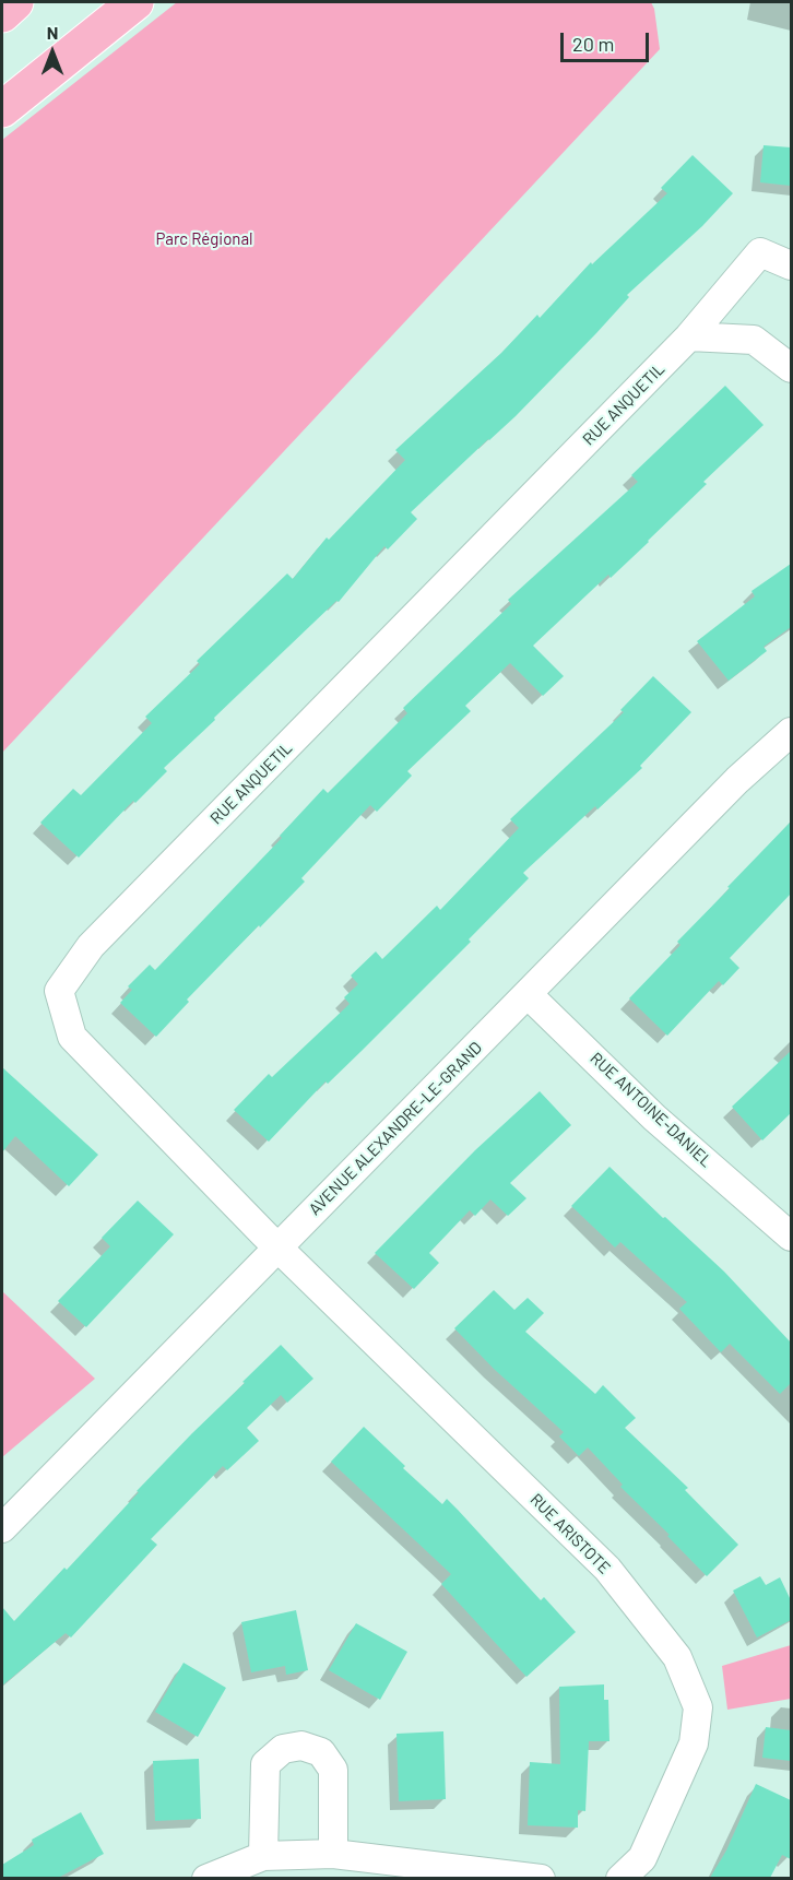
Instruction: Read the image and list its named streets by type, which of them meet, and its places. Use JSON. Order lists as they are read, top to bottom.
{
  "streets": {
    "street": [
      "RUE ANQUETIL",
      "RUE ANTOINE-DANIEL",
      "AVENUE ALEXANDRE-LE-GRAND",
      "RUE ARISTOTE"
    ]
  },
  "crossings": [
    ["RUE ANQUETIL", "AVENUE ALEXANDRE-LE-GRAND"],
    ["RUE ANQUETIL", "RUE ARISTOTE"],
    ["RUE ANTOINE-DANIEL", "AVENUE ALEXANDRE-LE-GRAND"],
    ["AVENUE ALEXANDRE-LE-GRAND", "RUE ARISTOTE"]
  ],
  "parks": ["Parc Régional"],
  "scale_bar": "20 m",
  "north": "top"
}
